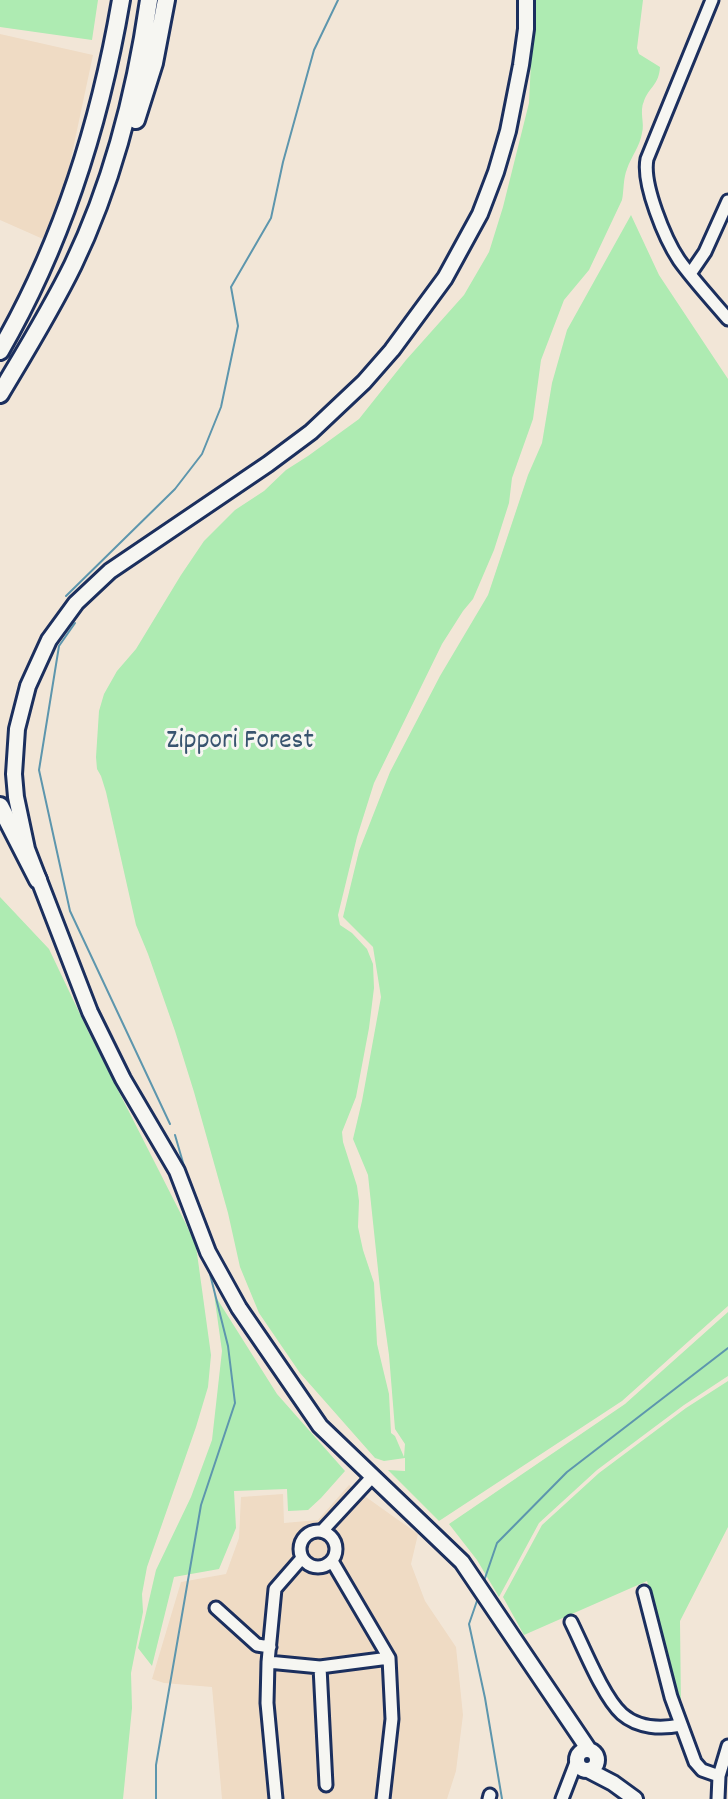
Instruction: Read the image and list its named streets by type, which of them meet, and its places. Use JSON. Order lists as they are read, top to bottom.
{
  "parks": ["Zippori Forest"]
}
